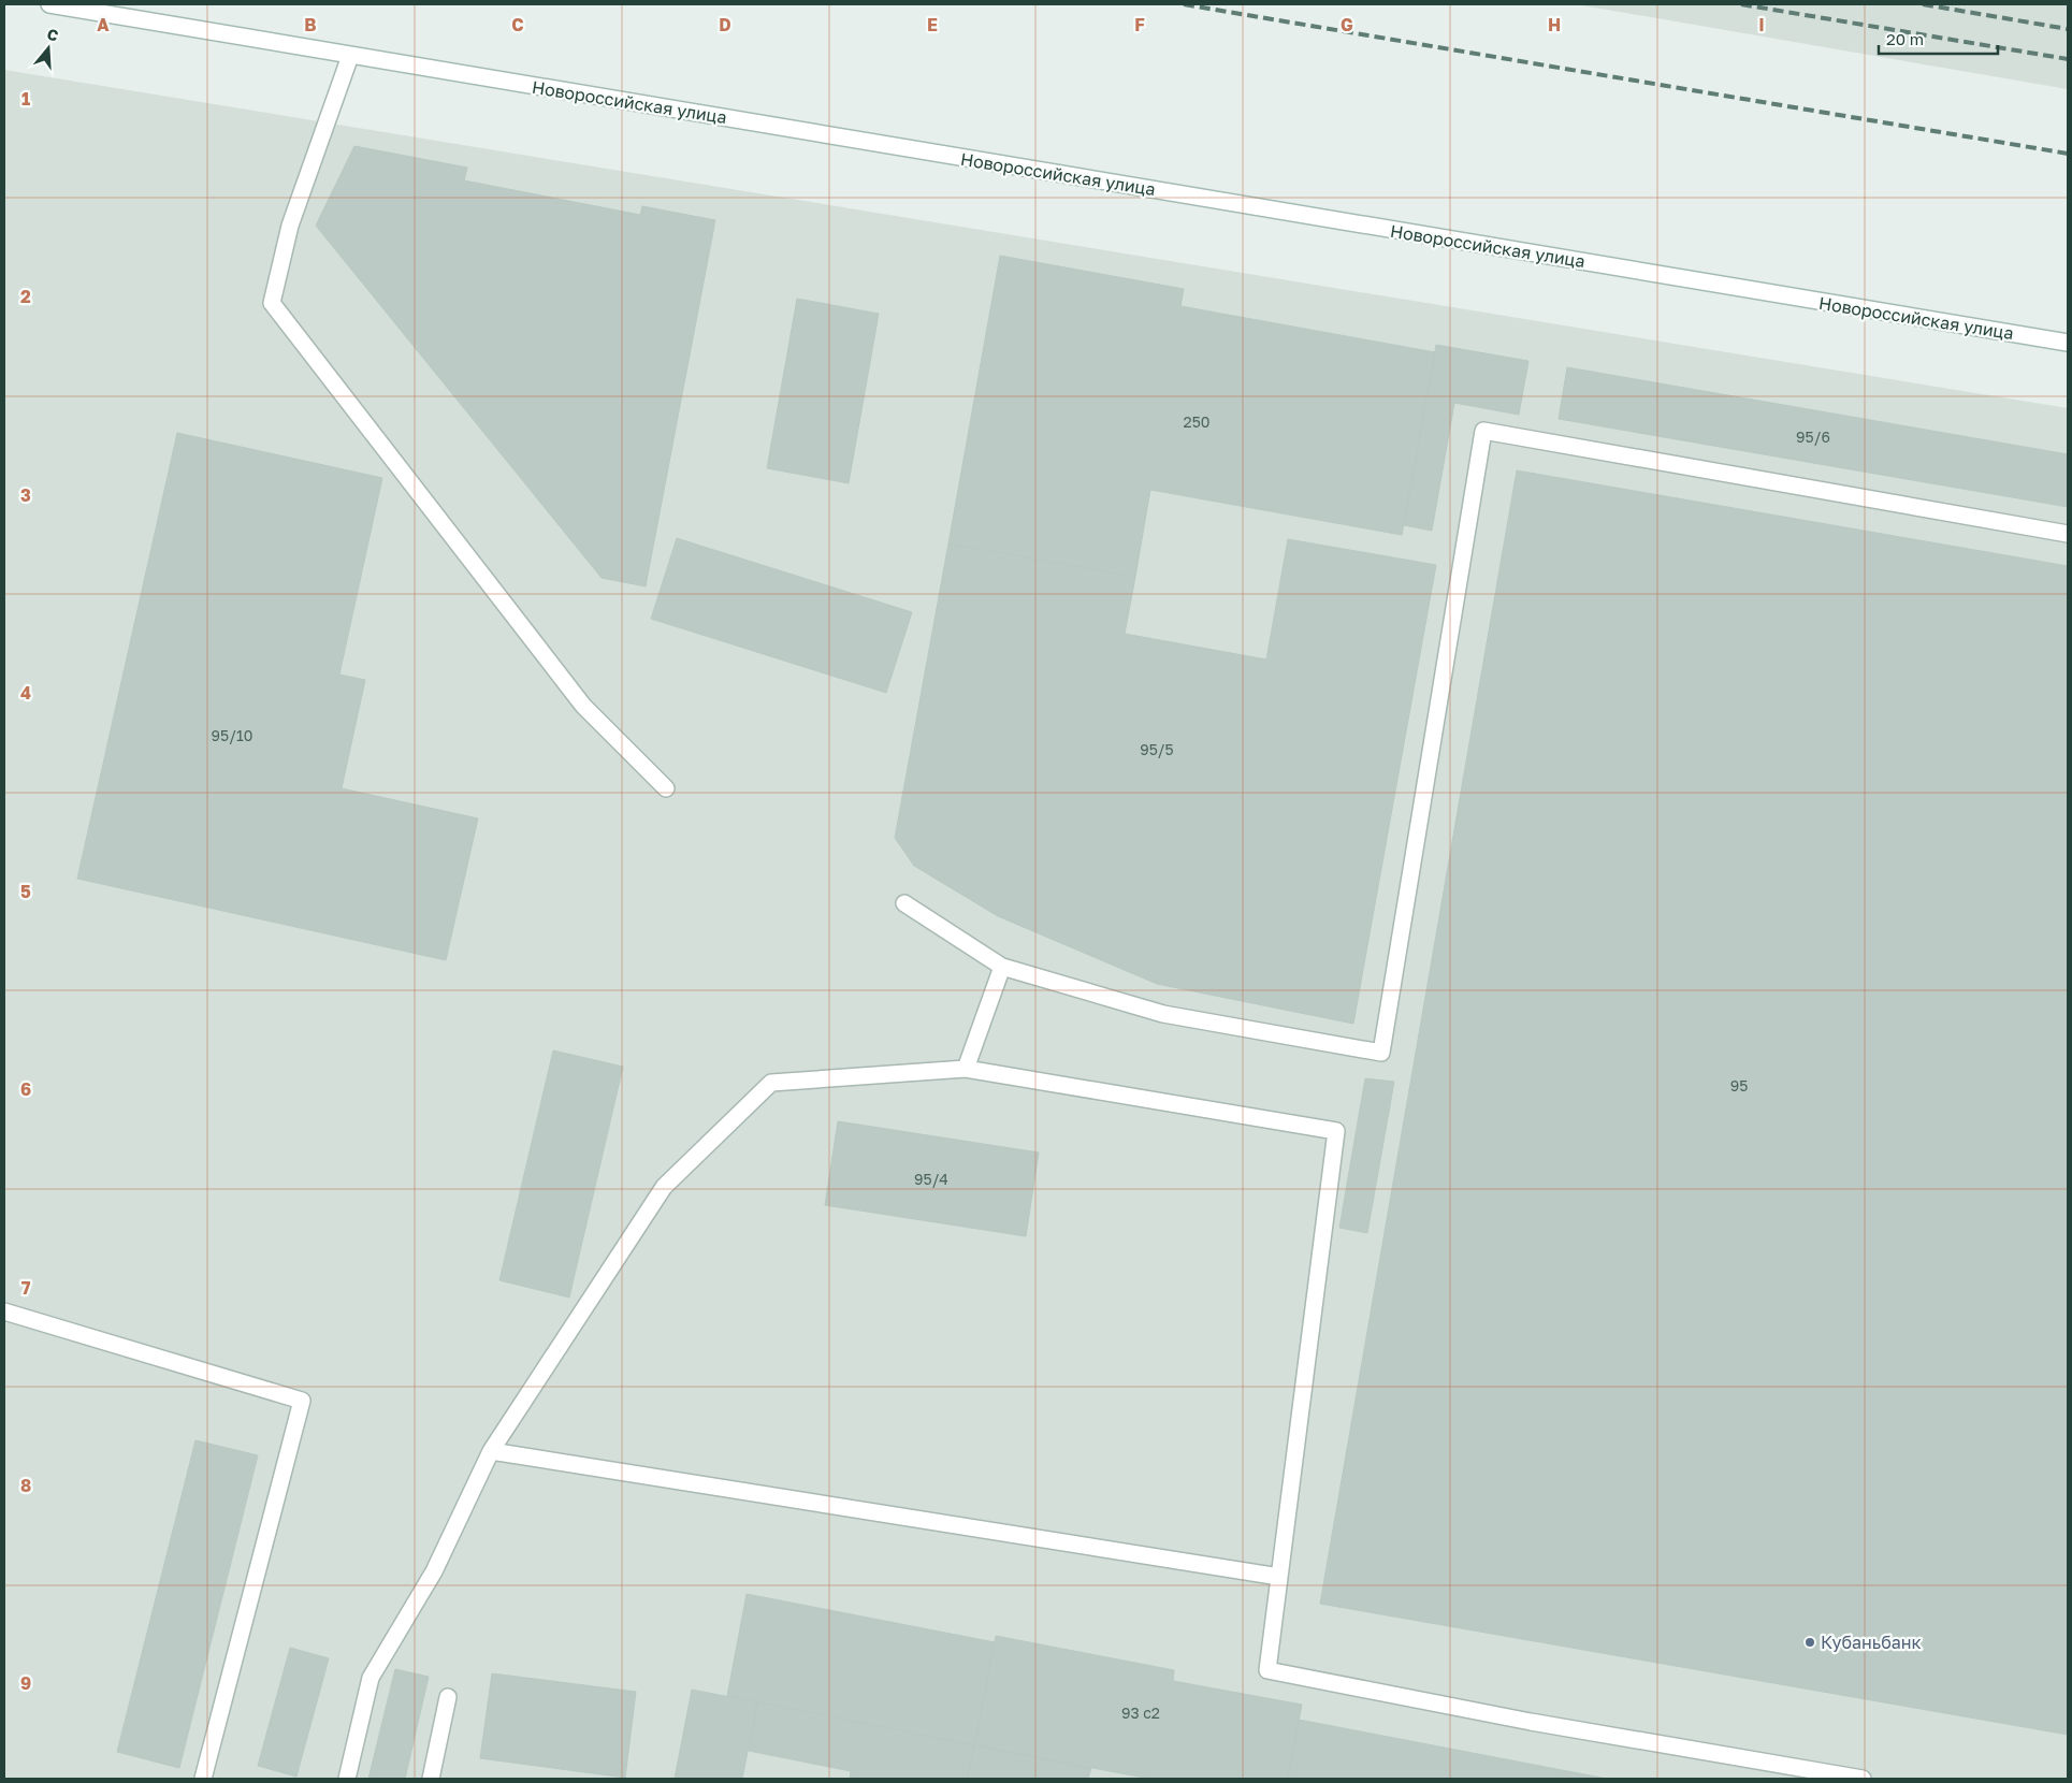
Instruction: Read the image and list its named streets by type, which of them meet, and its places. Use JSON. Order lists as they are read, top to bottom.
{
  "streets": {
    "street": ["Новороссийская улица"]
  },
  "places": ["Кубаньбанк"],
  "house_numbers": [
    "250",
    "95/6",
    "95/10",
    "95/5",
    "95",
    "95/4",
    "93 с2"
  ],
  "scale_bar": "20 m",
  "north": "top",
  "grid": {
    "columns": [
      "A",
      "B",
      "C",
      "D",
      "E",
      "F",
      "G",
      "H",
      "I"
    ],
    "rows": [
      "1",
      "2",
      "3",
      "4",
      "5",
      "6",
      "7",
      "8",
      "9"
    ]
  }
}
